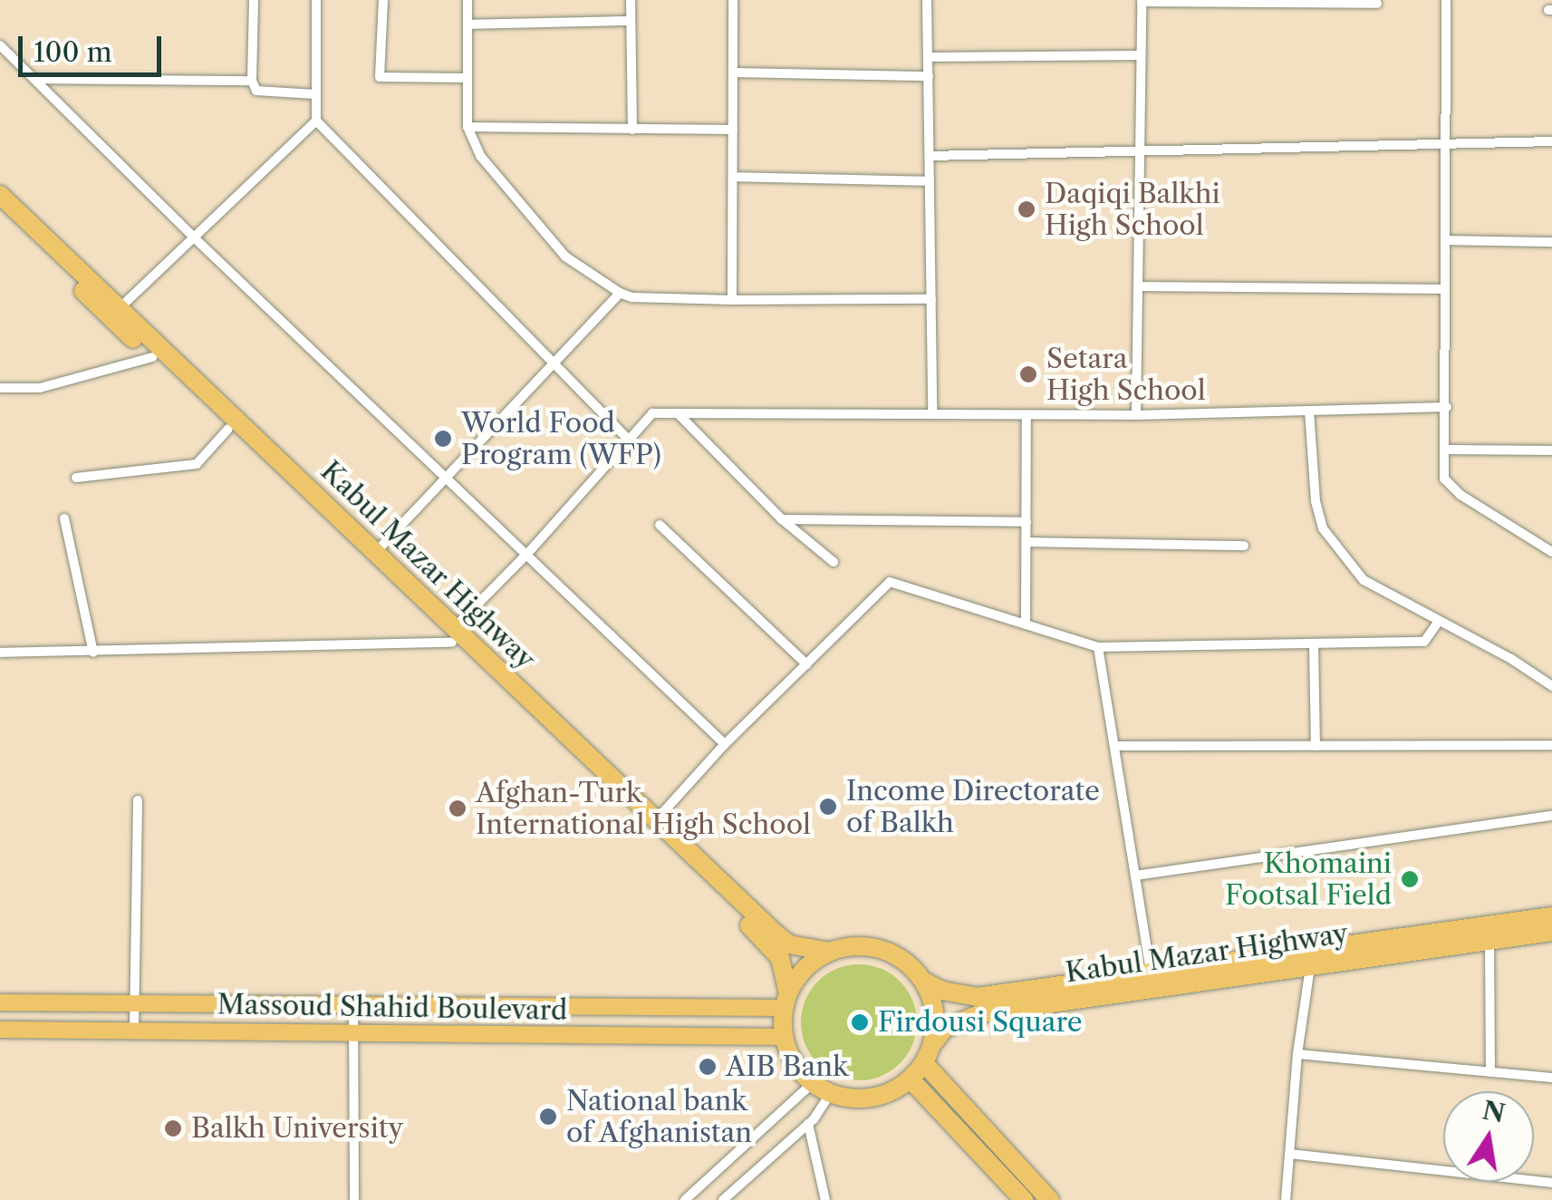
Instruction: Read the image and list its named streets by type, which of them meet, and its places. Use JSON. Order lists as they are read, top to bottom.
{
  "streets": {
    "highway": ["Kabul Mazar Highway"],
    "main road": ["Massoud Shahid Boulevard"]
  },
  "crossings": [
    ["Kabul Mazar Highway", "Massoud Shahid Boulevard"]
  ],
  "places": [
    "Daqiqi Balkhi High School",
    "Setara High School",
    "World Food Program (WFP)",
    "Income Directorate of Balkh",
    "Afghan-Turk International High School",
    "Khomaini Footsal Field",
    "Firdousi Square",
    "AIB Bank",
    "National bank of Afghanistan",
    "Balkh University"
  ],
  "scale_bar": "100 m",
  "north": "top"
}
